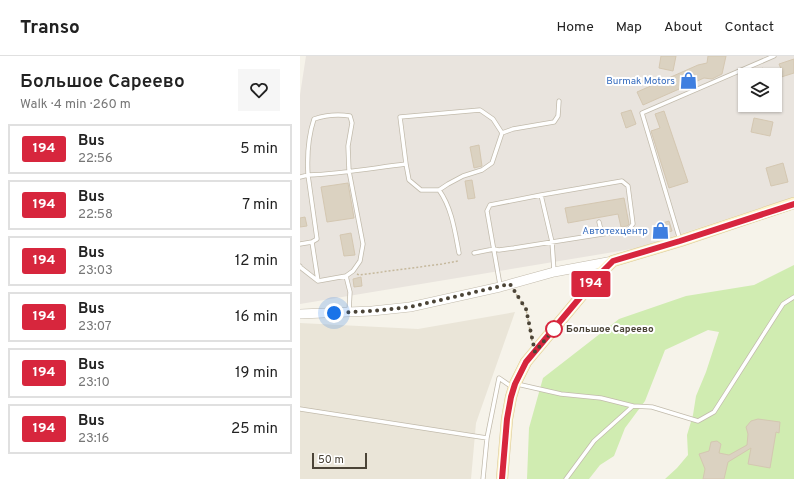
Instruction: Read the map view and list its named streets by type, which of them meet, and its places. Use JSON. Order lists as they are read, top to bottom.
{
  "places": {
    "shop": ["Burmak Motors", "Автотехцентр"],
    "other": ["Большое Сареево"]
  },
  "lines": ["bus line 194"],
  "scale_bar": "50 m",
  "page": {
    "header": "Transo",
    "nav": [
      "Home",
      "Map",
      "About",
      "Contact"
    ],
    "heading": ["Большое Сареево", "Walk · 4 min · 260 m"],
    "on_map": "194",
    "list": [
      {
        "mark": "194",
        "name": "Bus",
        "note": "22:56",
        "value": "5 min"
      },
      {
        "mark": "194",
        "name": "Bus",
        "note": "22:58",
        "value": "7 min"
      },
      {
        "mark": "194",
        "name": "Bus",
        "note": "23:03",
        "value": "12 min"
      },
      {
        "mark": "194",
        "name": "Bus",
        "note": "23:07",
        "value": "16 min"
      },
      {
        "mark": "194",
        "name": "Bus",
        "note": "23:10",
        "value": "19 min"
      },
      {
        "mark": "194",
        "name": "Bus",
        "note": "23:16",
        "value": "25 min"
      }
    ],
    "scale": "50 m"
  }
}
